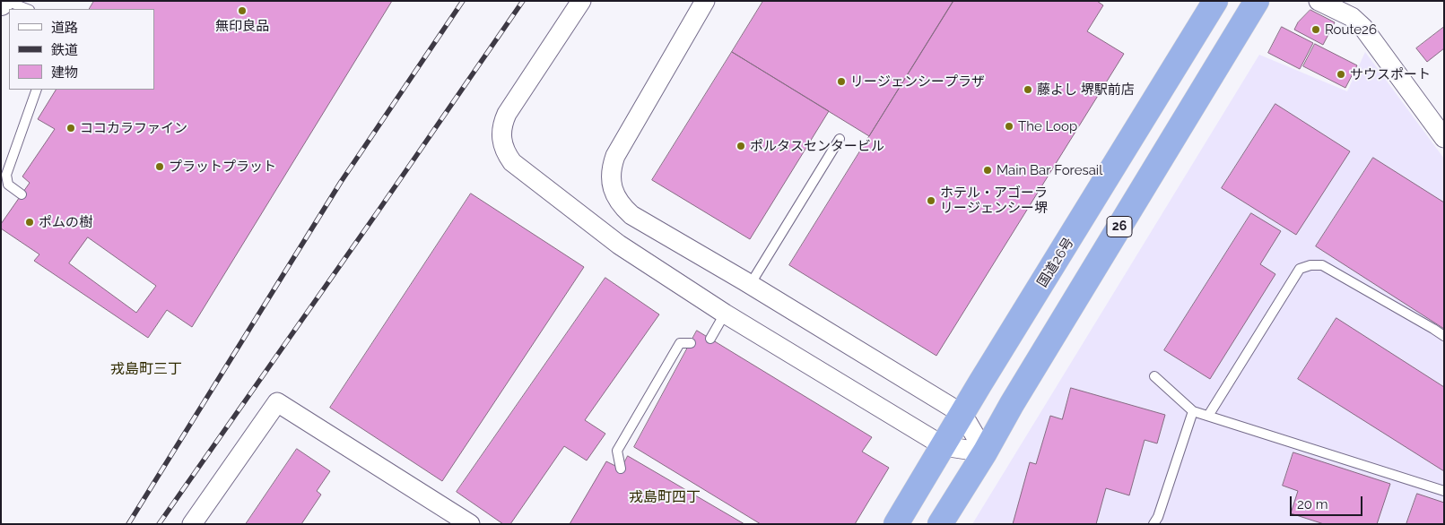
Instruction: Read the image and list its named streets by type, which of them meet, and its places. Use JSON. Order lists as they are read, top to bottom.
{
  "streets": {
    "highway": ["26", "国道26号"]
  },
  "districts": ["戎島町三丁", "戎島町四丁"],
  "places": [
    "無印良品",
    "Route26",
    "サウスポート",
    "リージェンシープラザ",
    "藤よし 堺駅前店",
    "The Loop",
    "ココカラファイン",
    "ポルタスセンタービル",
    "プラットプラット",
    "Main Bar Foresail",
    "ホテル・アゴーラ リージェンシー堺",
    "ポムの樹"
  ],
  "legend": ["道路", "鉄道", "建物"],
  "scale_bar": "20 m"
}
